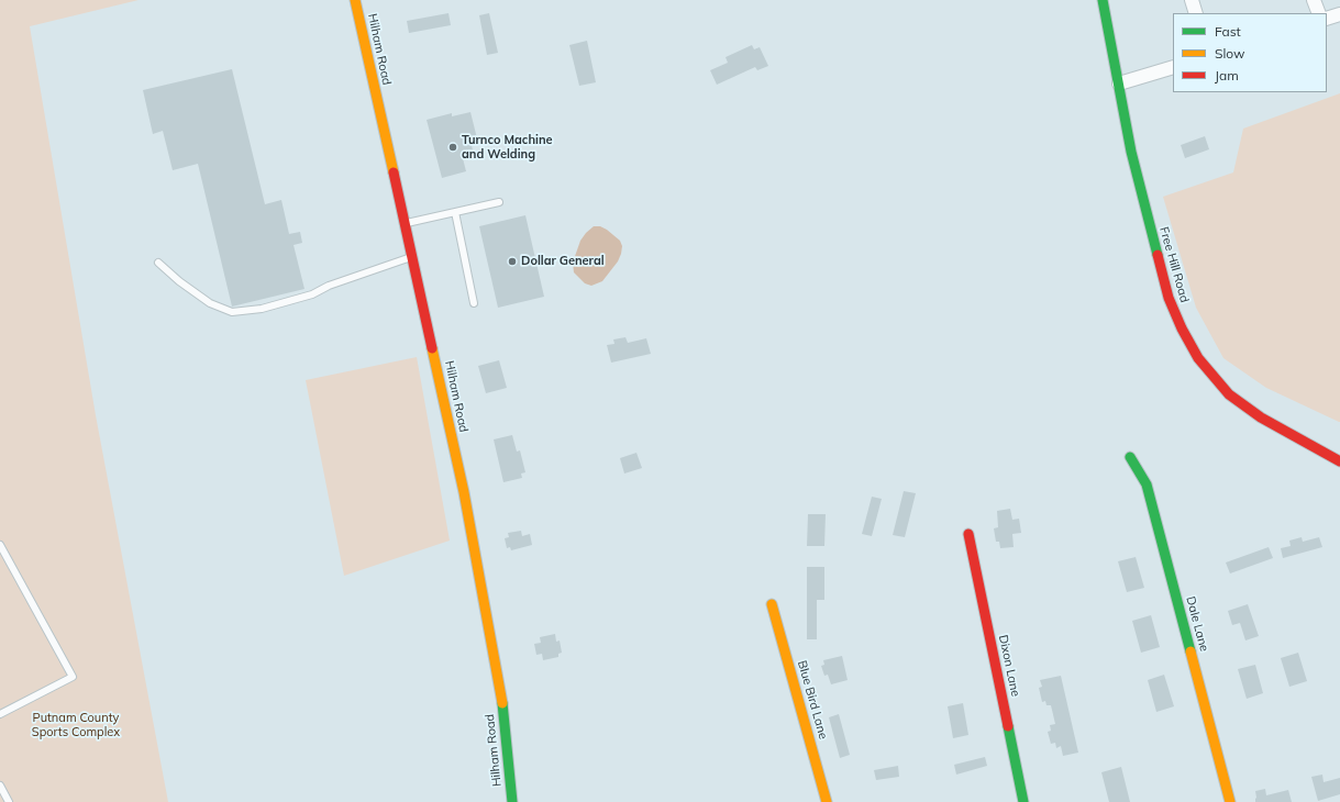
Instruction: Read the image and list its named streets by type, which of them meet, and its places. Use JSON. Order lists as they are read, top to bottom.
{
  "streets": {
    "street": [
      "Hilham Road",
      "Free Hill Road",
      "Dale Lane",
      "Dixon Lane",
      "Blue Bird Lane"
    ]
  },
  "parks": ["Putnam County Sports Complex"],
  "places": ["Turnco Machine and Welding", "Dollar General"],
  "legend": ["Fast", "Slow", "Jam"]
}
